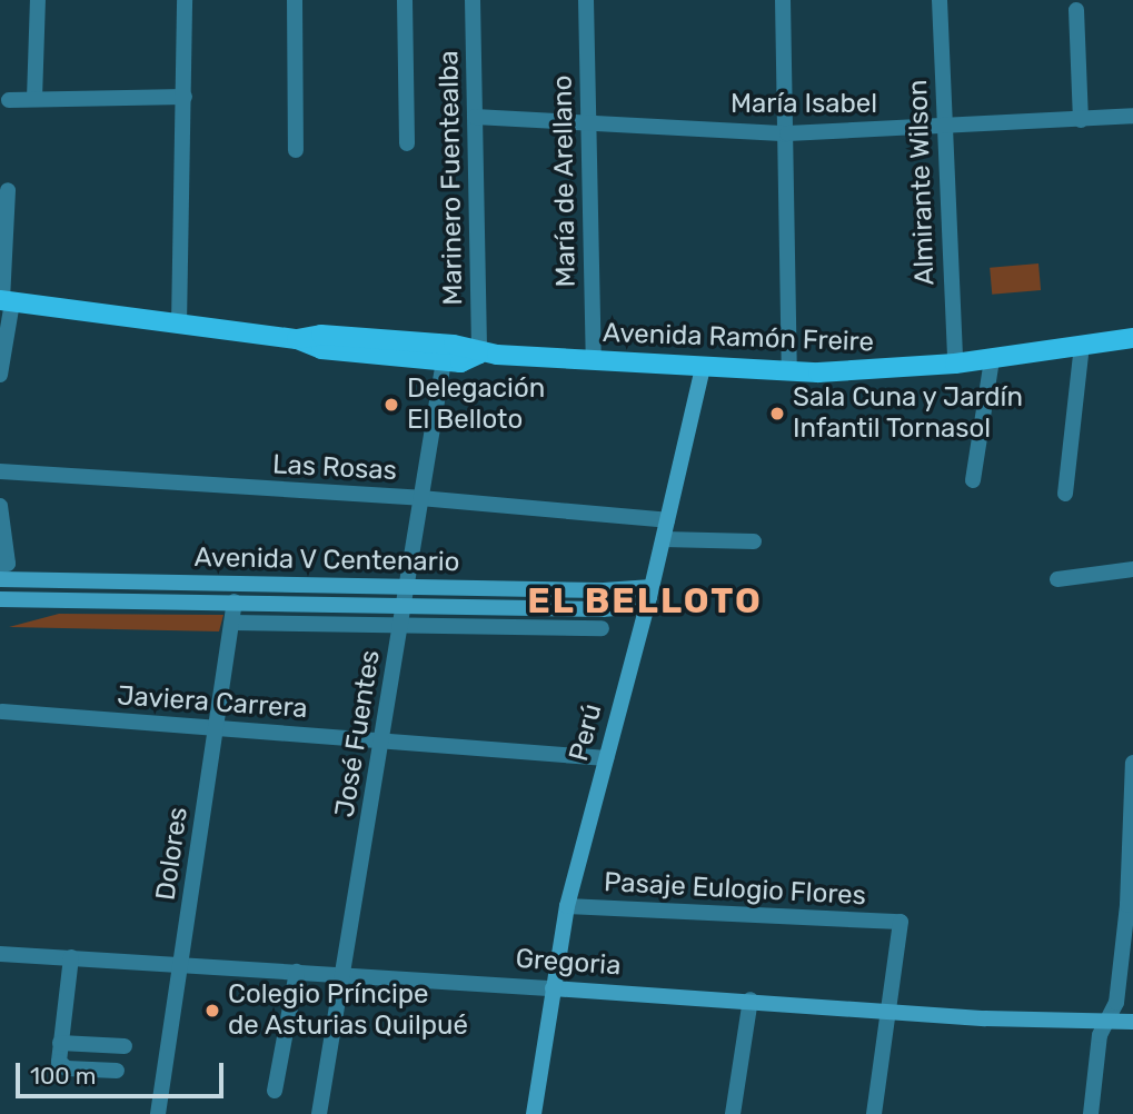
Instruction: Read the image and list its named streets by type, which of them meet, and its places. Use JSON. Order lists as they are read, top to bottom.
{
  "streets": {
    "main road": [
      "Avenida Ramón Freire",
      "Avenida V Centenario",
      "Perú",
      "Gregoria"
    ],
    "street": [
      "María Isabel",
      "Marinero Fuentealba",
      "María de Arellano",
      "Almirante Wilson",
      "Las Rosas",
      "Javiera Carrera",
      "José Fuentes",
      "Dolores",
      "Pasaje Eulogio Flores"
    ]
  },
  "crossings": [
    ["María Isabel", "Marinero Fuentealba"],
    ["María Isabel", "María de Arellano"],
    ["María Isabel", "Almirante Wilson"],
    ["Marinero Fuentealba", "Avenida Ramón Freire"],
    ["María de Arellano", "Avenida Ramón Freire"],
    ["Almirante Wilson", "Avenida Ramón Freire"],
    ["Avenida Ramón Freire", "Perú"],
    ["Avenida Ramón Freire", "José Fuentes"],
    ["Las Rosas", "Perú"],
    ["Las Rosas", "José Fuentes"],
    ["Avenida V Centenario", "Perú"],
    ["Avenida V Centenario", "José Fuentes"],
    ["Avenida V Centenario", "Dolores"],
    ["Javiera Carrera", "Perú"],
    ["Javiera Carrera", "José Fuentes"],
    ["Javiera Carrera", "Dolores"],
    ["Perú", "Pasaje Eulogio Flores"],
    ["Perú", "Gregoria"],
    ["José Fuentes", "Gregoria"],
    ["Dolores", "Gregoria"],
    ["Pasaje Eulogio Flores", "Gregoria"]
  ],
  "districts": ["EL BELLOTO"],
  "places": ["Delegación El Belloto", "Sala Cuna y Jardín Infantil Tornasol", "Colegio Príncipe de Asturias Quilpué"],
  "scale_bar": "100 m"
}
